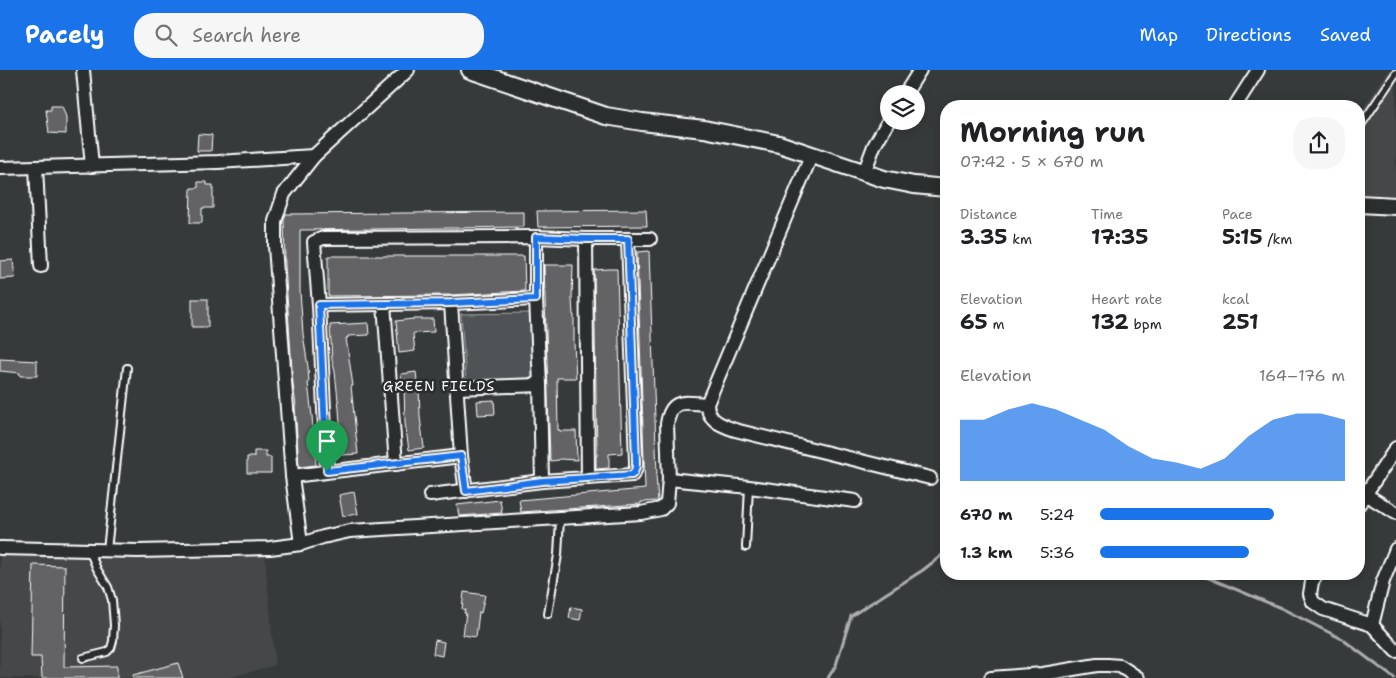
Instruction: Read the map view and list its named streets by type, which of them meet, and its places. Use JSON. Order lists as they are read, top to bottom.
{
  "districts": ["GREEN FIELDS"],
  "page": {
    "header": "Pacely",
    "search": "Search here",
    "nav": ["Map", "Directions", "Saved"],
    "heading": ["Morning run", "07:42 · 5 × 670 m"],
    "stats": [
      ["Distance", "3.35 km"],
      ["Time", "17:35"],
      ["Pace", "5:15 /km"],
      ["Elevation", "65 m"],
      ["Heart rate", "132 bpm"],
      ["kcal", "251"]
    ],
    "chart": ["Elevation", "164–176 m"],
    "list": [
      {
        "name": "670 m",
        "note": "5:24"
      },
      {
        "name": "1.3 km",
        "note": "5:36"
      }
    ]
  }
}
